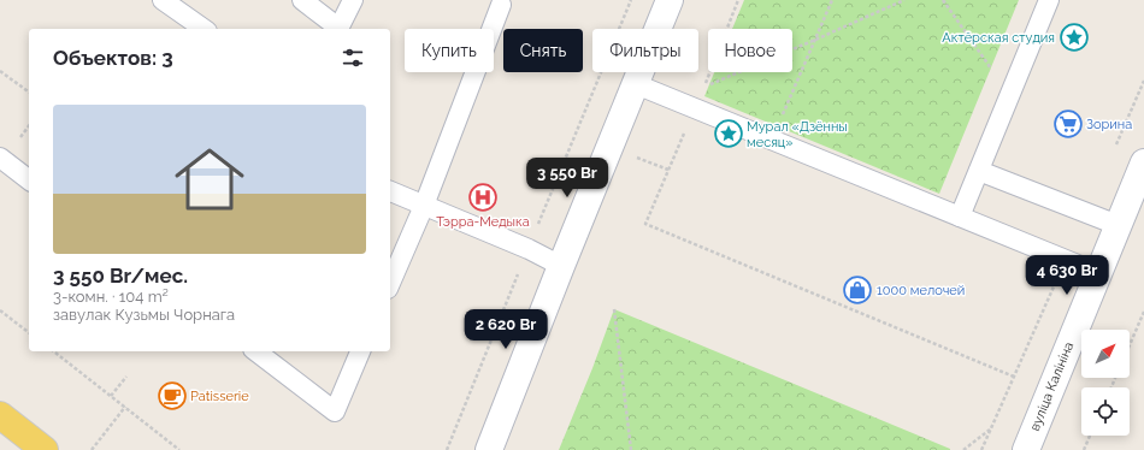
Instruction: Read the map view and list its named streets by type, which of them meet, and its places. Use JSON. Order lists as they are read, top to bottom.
{
  "streets": {
    "street": ["вуліца Калініна"]
  },
  "places": {
    "place": ["Актёрская студия", "Мурал «Дзённы месяц»"],
    "supermarket": ["Зорина"],
    "hospital": ["Тэрра-Медыка"],
    "shop": ["1000 мелочей"],
    "cafe": ["Patisserie"]
  },
  "north": "top right",
  "page": {
    "chip": [
      "Купить",
      "Снять",
      "Фильтры",
      "Новое"
    ],
    "heading": "Объектов: 3",
    "list": [
      {
        "name": "3 550 Br/мес.",
        "note": "3-комн. · 104 m² · завулак Кузьмы Чорнага"
      }
    ],
    "price": ["3 550 Br", "4 630 Br", "2 620 Br"]
  }
}
